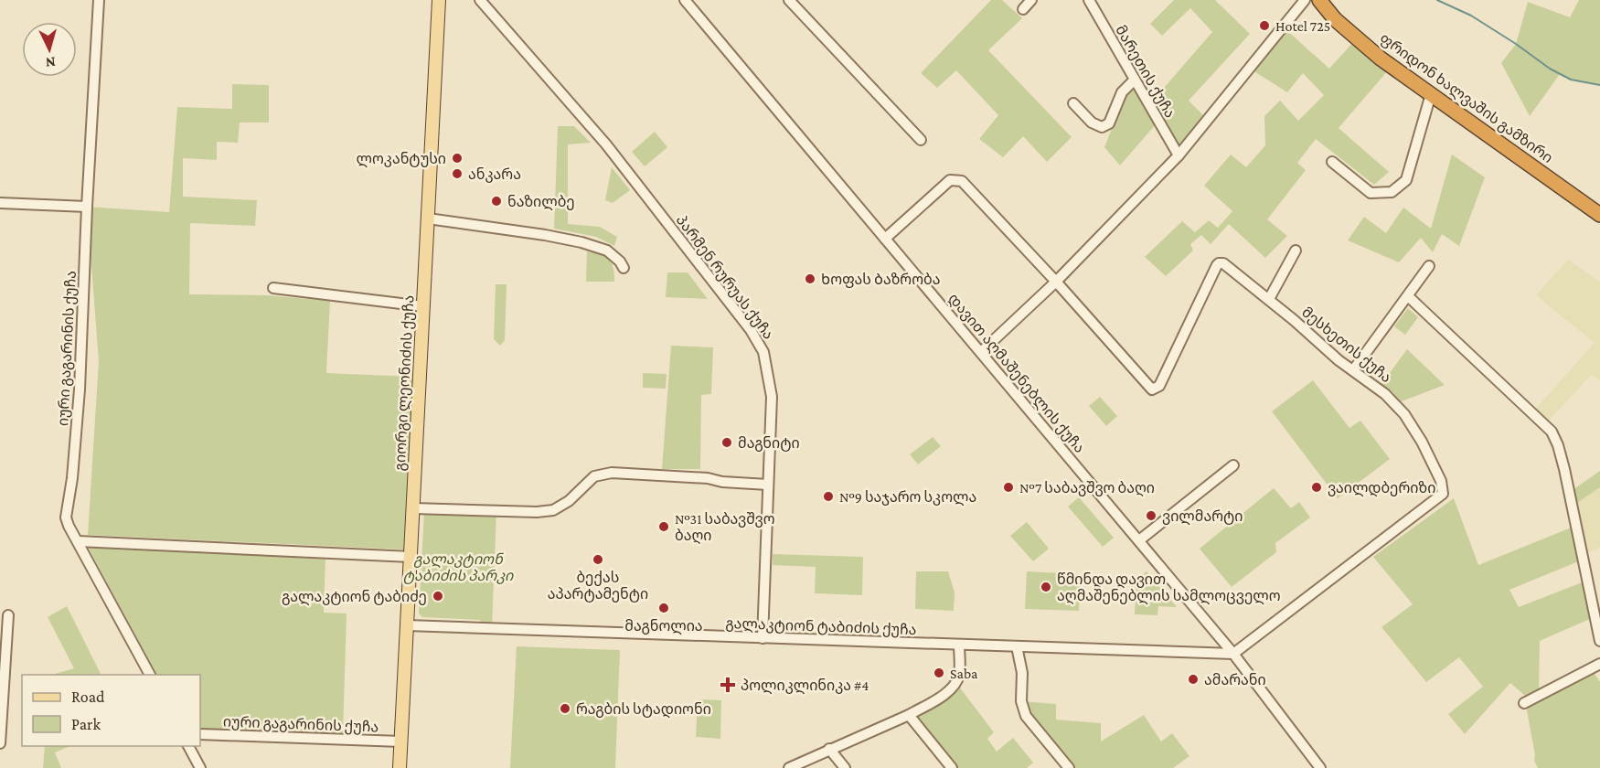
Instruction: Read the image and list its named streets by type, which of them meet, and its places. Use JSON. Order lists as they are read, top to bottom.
{
  "streets": {
    "highway": ["ფრიდონ ხალვაშის გამზირი"],
    "main road": ["გიორგი ლეონიძის ქუჩა"],
    "street": [
      "მარეთის ქუჩა",
      "პარმენ რურუას ქუჩა",
      "მესხეთის ქუჩა",
      "იური გაგარინის ქუჩა",
      "დავით აღმაშენებლის ქუჩა",
      "გალაკტიონ ტაბიძის ქუჩა"
    ]
  },
  "crossings": [
    ["პარმენ რურუას ქუჩა", "გალაკტიონ ტაბიძის ქუჩა"],
    ["მესხეთის ქუჩა", "დავით აღმაშენებლის ქუჩა"],
    ["მესხეთის ქუჩა", "გალაკტიონ ტაბიძის ქუჩა"],
    ["იური გაგარინის ქუჩა", "გიორგი ლეონიძის ქუჩა"],
    ["დავით აღმაშენებლის ქუჩა", "გალაკტიონ ტაბიძის ქუჩა"],
    ["გიორგი ლეონიძის ქუჩა", "გალაკტიონ ტაბიძის ქუჩა"]
  ],
  "parks": ["გალაკტიონ ტაბიძის პარკი"],
  "places": {
    "other": [
      "Hotel 725",
      "ლოკანტუსი",
      "ანკარა",
      "ნაზილბე",
      "Ხოფას Ბაზრობა",
      "მაგნიტი",
      "№7 საბავშვო ბაღი",
      "ვაილდბერიზი",
      "№9 საჯარო სკოლა",
      "ვილმარტი",
      "№31 საბავშვო ბაღი",
      "ბექას აპარტამენტი",
      "წმინდა დავით აღმაშენებლის სამლოცველო",
      "გალაკტიონ ტაბიძე",
      "მაგნოლია",
      "Saba",
      "ამარანი",
      "რაგბის სტადიონი"
    ],
    "health": ["პოლიკლინიკა #4"]
  },
  "legend": ["Road", "Park"],
  "north": "bottom"
}
